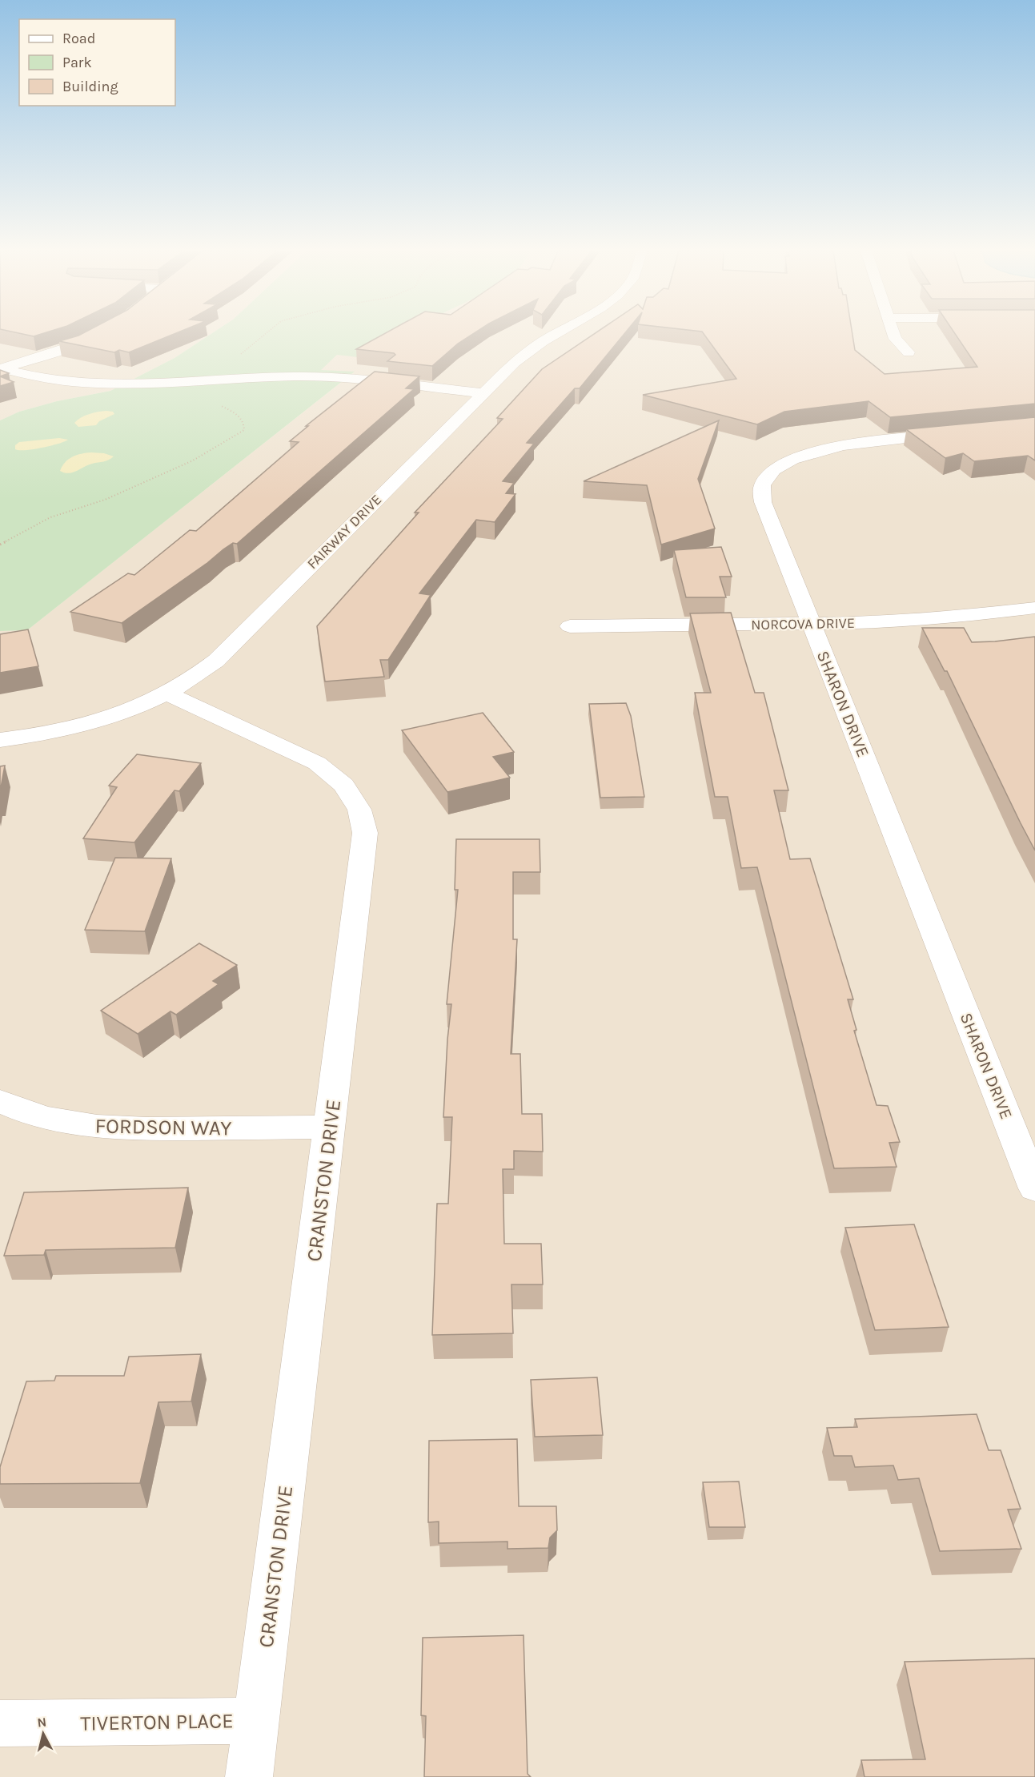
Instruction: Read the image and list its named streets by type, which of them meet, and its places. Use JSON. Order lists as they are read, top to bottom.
{
  "streets": {
    "street": [
      "FAIRWAY DRIVE",
      "NORCOVA DRIVE",
      "SHARON DRIVE",
      "FORDSON WAY",
      "CRANSTON DRIVE",
      "TIVERTON PLACE"
    ]
  },
  "crossings": [
    ["FAIRWAY DRIVE", "CRANSTON DRIVE"],
    ["NORCOVA DRIVE", "SHARON DRIVE"],
    ["FORDSON WAY", "CRANSTON DRIVE"],
    ["CRANSTON DRIVE", "TIVERTON PLACE"]
  ],
  "legend": ["Road", "Park", "Building"],
  "north": "top"
}
